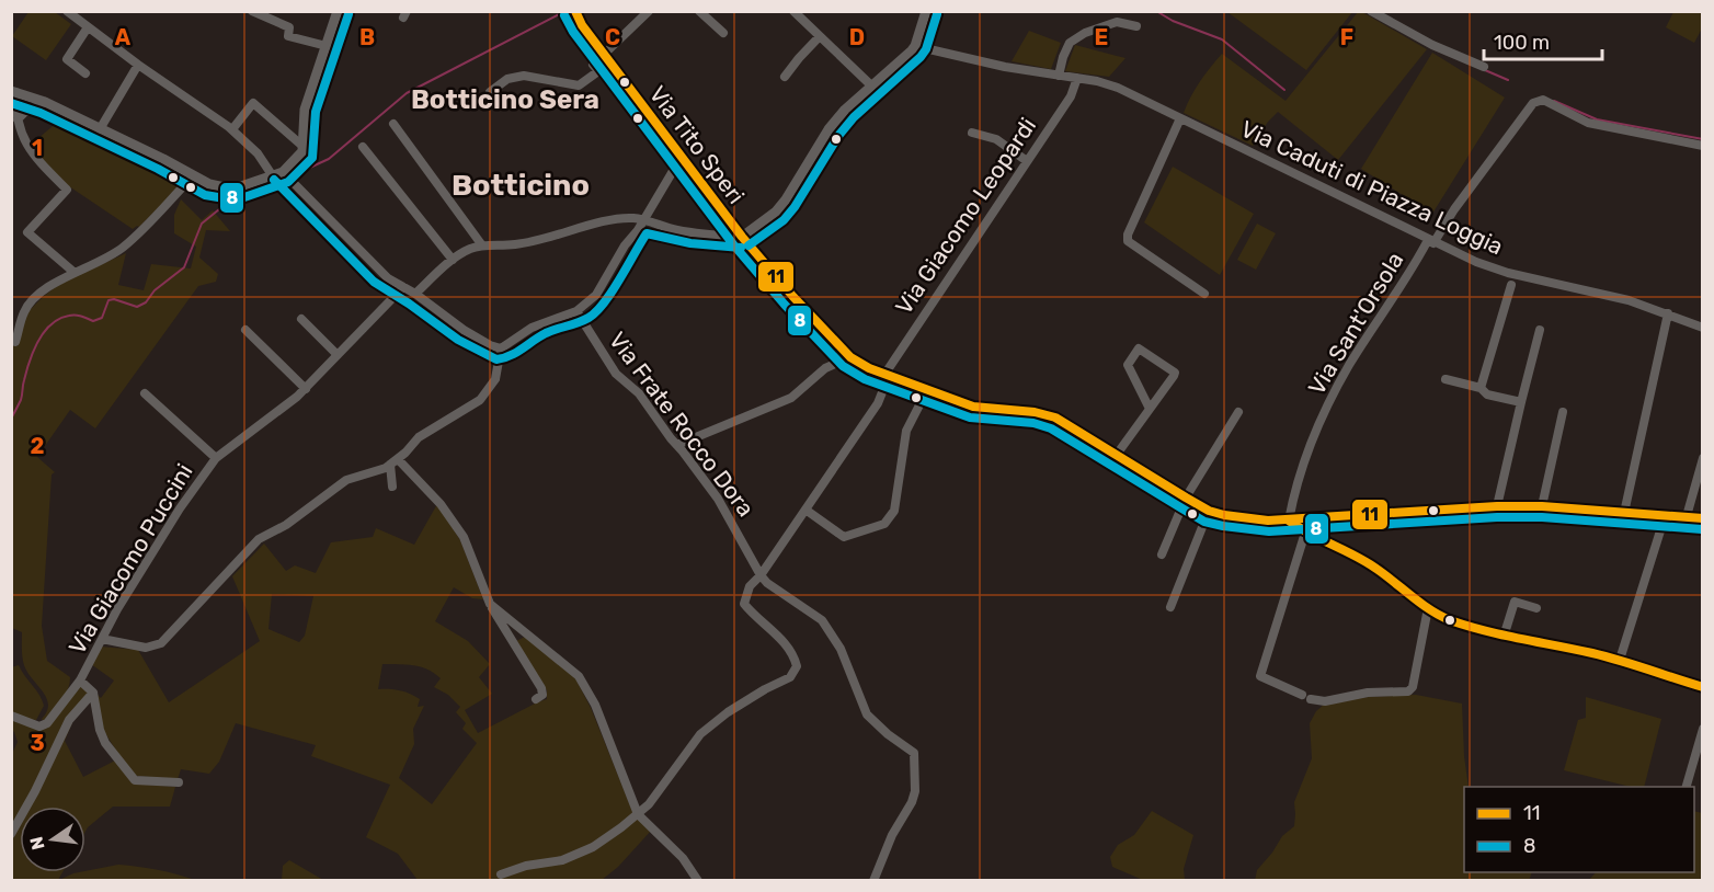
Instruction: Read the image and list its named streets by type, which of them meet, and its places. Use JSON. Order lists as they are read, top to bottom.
{
  "streets": {
    "street": [
      "Via Tito Speri",
      "Via Caduti di Piazza Loggia",
      "Via Giacomo Leopardi",
      "Via Sant'Orsola",
      "Via Frate Rocco Dora",
      "Via Giacomo Puccini"
    ]
  },
  "crossings": [
    ["Via Tito Speri", "Via Giacomo Leopardi"],
    ["Via Tito Speri", "Via Sant'Orsola"],
    ["Via Caduti di Piazza Loggia", "Via Giacomo Leopardi"],
    ["Via Caduti di Piazza Loggia", "Via Sant'Orsola"],
    ["Via Giacomo Leopardi", "Via Frate Rocco Dora"]
  ],
  "districts": ["Botticino Sera", "Botticino"],
  "lines": ["transit line 11", "transit line 8"],
  "legend": ["11", "8"],
  "scale_bar": "100 m",
  "north": "left",
  "grid": {
    "columns": [
      "A",
      "B",
      "C",
      "D",
      "E",
      "F"
    ],
    "rows": ["1", "2", "3"]
  }
}
